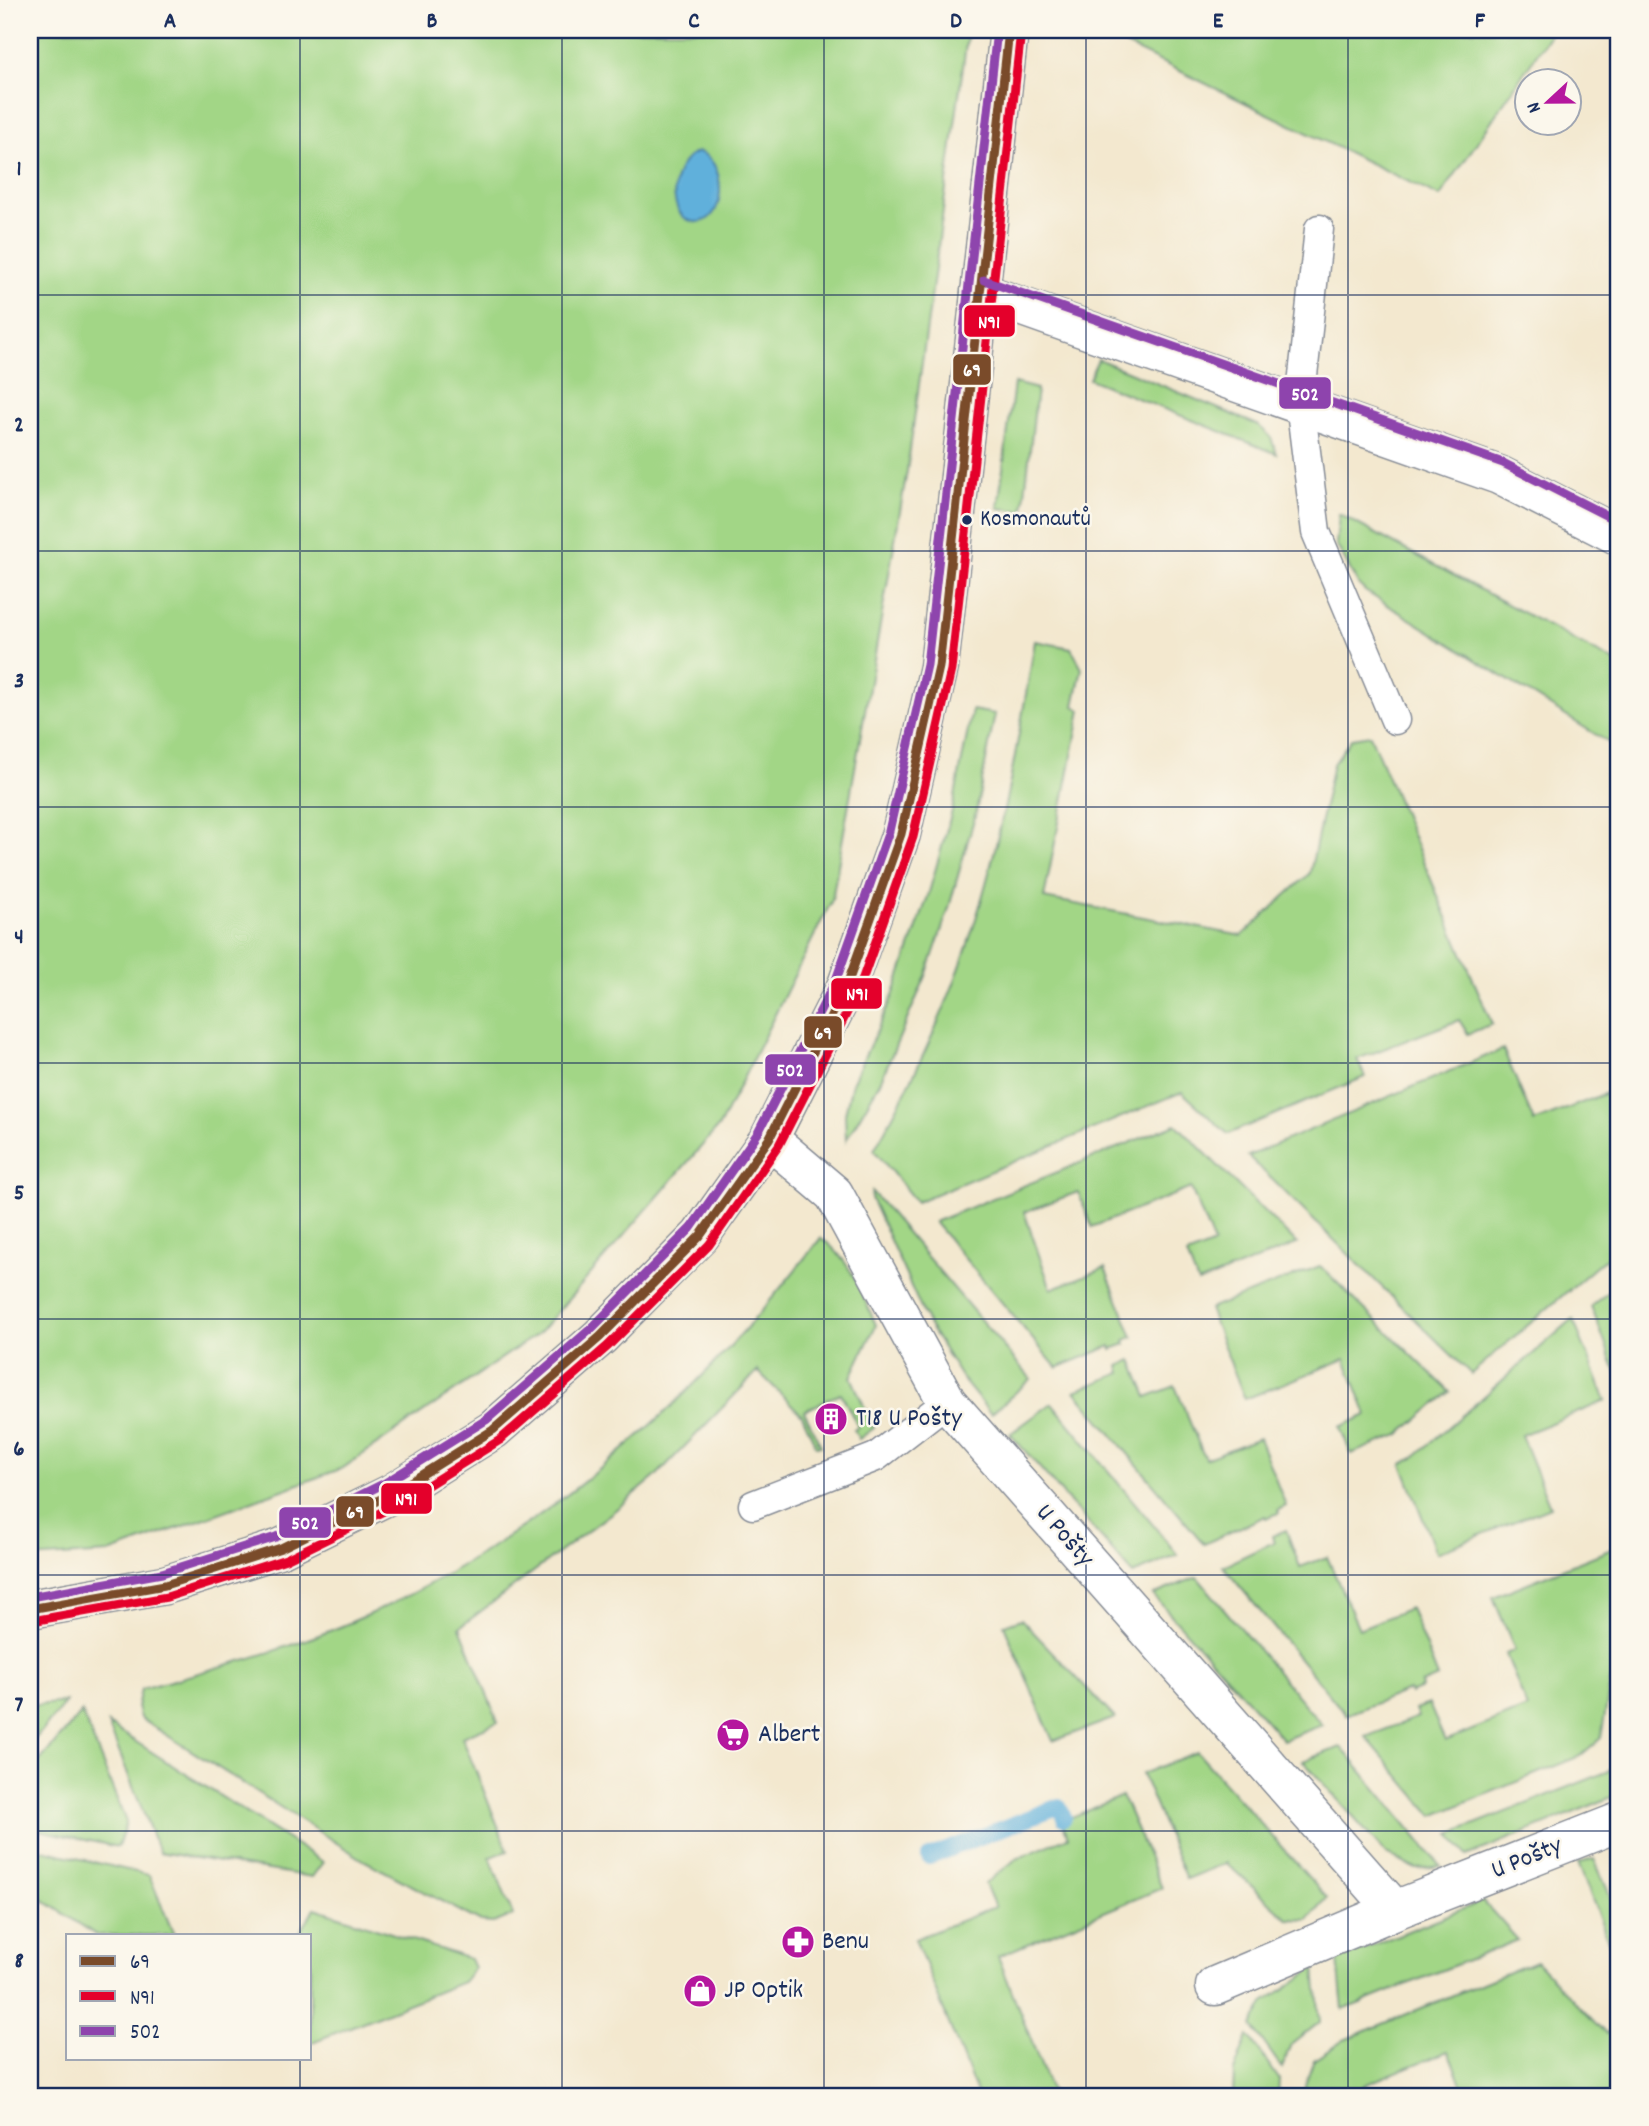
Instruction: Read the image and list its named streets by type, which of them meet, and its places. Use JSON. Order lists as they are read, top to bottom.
{
  "streets": {
    "street": ["U Pošty"]
  },
  "places": {
    "other": ["Kosmonautů"],
    "building": ["T18 U Pošty"],
    "supermarket": ["Albert"],
    "pharmacy": ["Benu"],
    "shop": ["JP Optik"]
  },
  "lines": ["transit line 69", "transit line 502", "transit line N91"],
  "legend": ["69", "N91", "502"],
  "north": "left",
  "grid": {
    "columns": [
      "A",
      "B",
      "C",
      "D",
      "E",
      "F"
    ],
    "rows": [
      "1",
      "2",
      "3",
      "4",
      "5",
      "6",
      "7",
      "8"
    ]
  }
}
